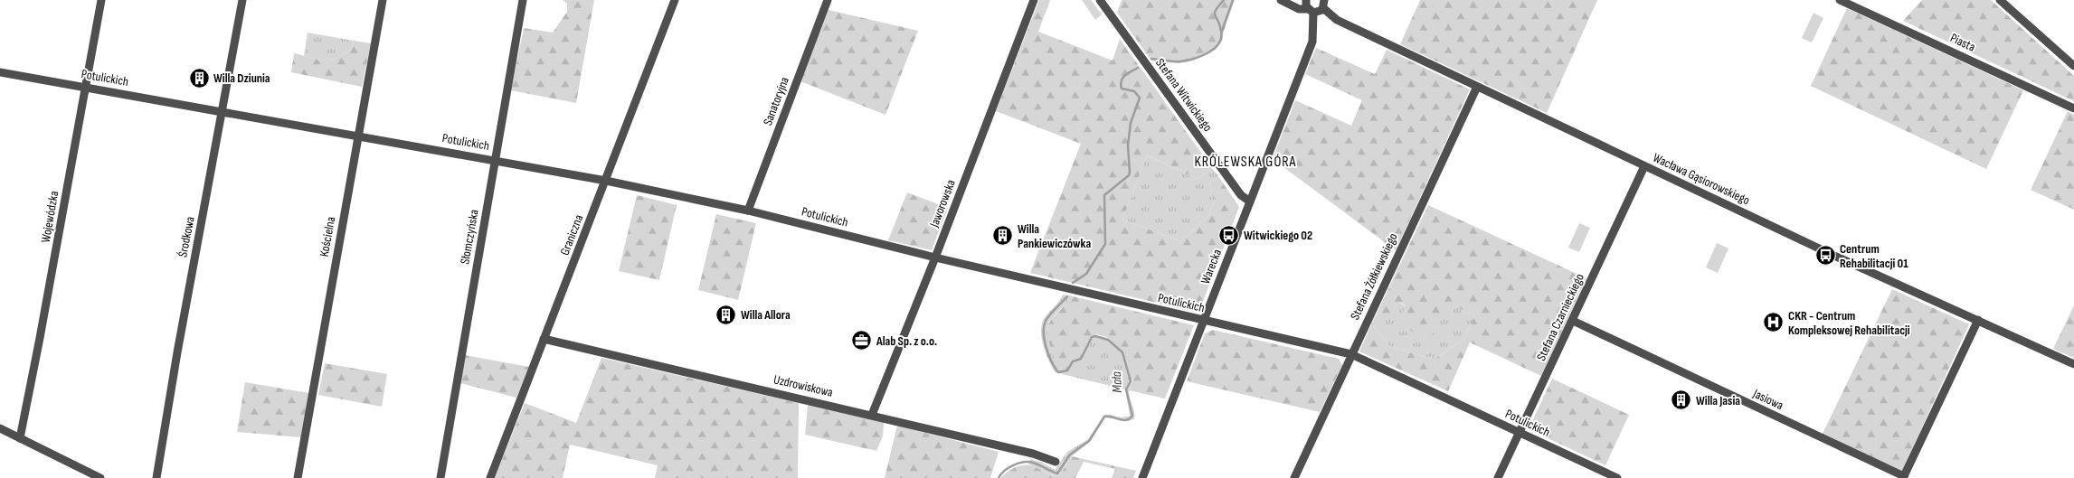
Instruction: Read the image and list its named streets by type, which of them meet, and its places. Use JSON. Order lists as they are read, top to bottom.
{
  "streets": {
    "street": [
      "Piasta",
      "Potulickich",
      "Stefana Witwickiego",
      "Sanatoryjna",
      "Wacława Gąsiorowskiego",
      "Jaworowska",
      "Wojewódzka",
      "Graniczna",
      "Środkowa",
      "Kościelna",
      "Słomczyńska",
      "Warecka",
      "Stefana Żółkiewskiego",
      "Stefana Czarnieckiego",
      "Uzdrowiskowa",
      "Jasiowa"
    ]
  },
  "crossings": [
    ["Potulickich", "Sanatoryjna"],
    ["Potulickich", "Jaworowska"],
    ["Potulickich", "Wojewódzka"],
    ["Potulickich", "Graniczna"],
    ["Potulickich", "Środkowa"],
    ["Potulickich", "Kościelna"],
    ["Potulickich", "Słomczyńska"],
    ["Potulickich", "Warecka"],
    ["Potulickich", "Stefana Żółkiewskiego"],
    ["Potulickich", "Stefana Czarnieckiego"],
    ["Stefana Witwickiego", "Warecka"],
    ["Wacława Gąsiorowskiego", "Stefana Żółkiewskiego"],
    ["Wacława Gąsiorowskiego", "Stefana Czarnieckiego"],
    ["Jaworowska", "Uzdrowiskowa"],
    ["Graniczna", "Uzdrowiskowa"],
    ["Stefana Czarnieckiego", "Jasiowa"]
  ],
  "districts": ["KRÓLEWSKA GÓRA"],
  "water": ["Mała"],
  "places": {
    "building": [
      "Willa Dziunia",
      "Willa Pankiewiczówka",
      "Willa Allora",
      "Willa Jasia"
    ],
    "bus stop": ["Witwickiego 02", "Centrum Rehabilitacji 01"],
    "hospital": ["CKR - Centrum Kompleksowej Rehabilitacji"],
    "office": ["Alab Sp. z o.o."]
  }
}
